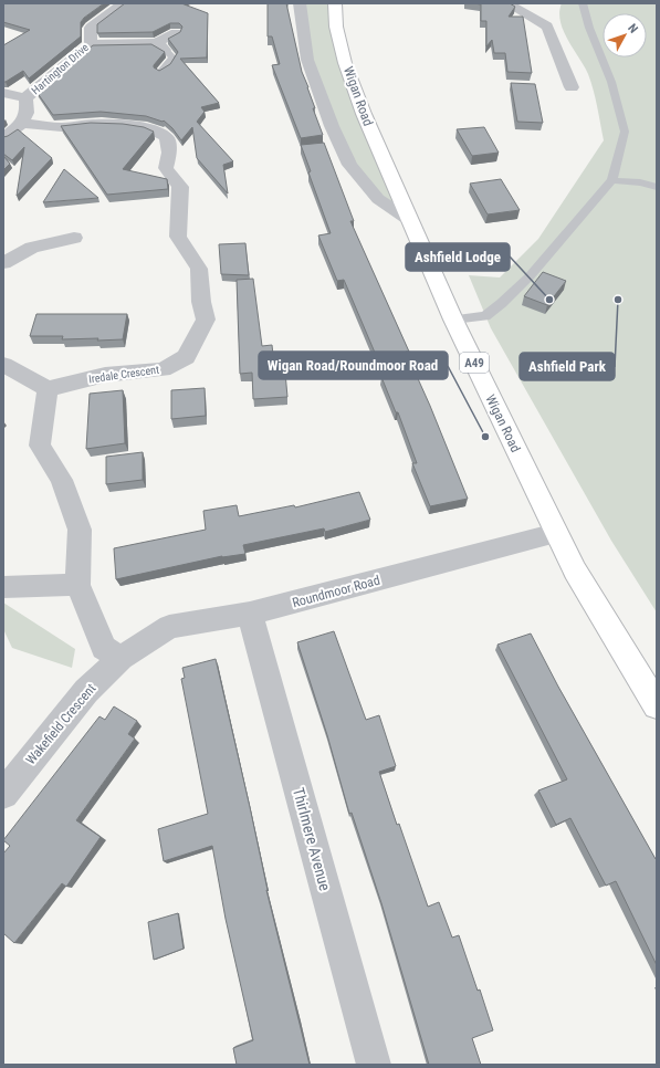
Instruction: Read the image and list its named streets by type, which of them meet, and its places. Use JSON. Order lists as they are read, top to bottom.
{
  "streets": {
    "highway": ["Wigan Road", "A49"],
    "street": [
      "Hartington Drive",
      "Iredale Crescent",
      "Roundmoor Road",
      "Wakefield Crescent",
      "Thirlmere Avenue"
    ]
  },
  "crossings": [
    ["Hartington Drive", "Iredale Crescent"],
    ["Wigan Road", "Roundmoor Road"],
    ["Roundmoor Road", "Wakefield Crescent"],
    ["Roundmoor Road", "Thirlmere Avenue"]
  ],
  "places": ["Ashfield Lodge", "Ashfield Park", "Wigan Road/Roundmoor Road"],
  "north": "top right"
}
